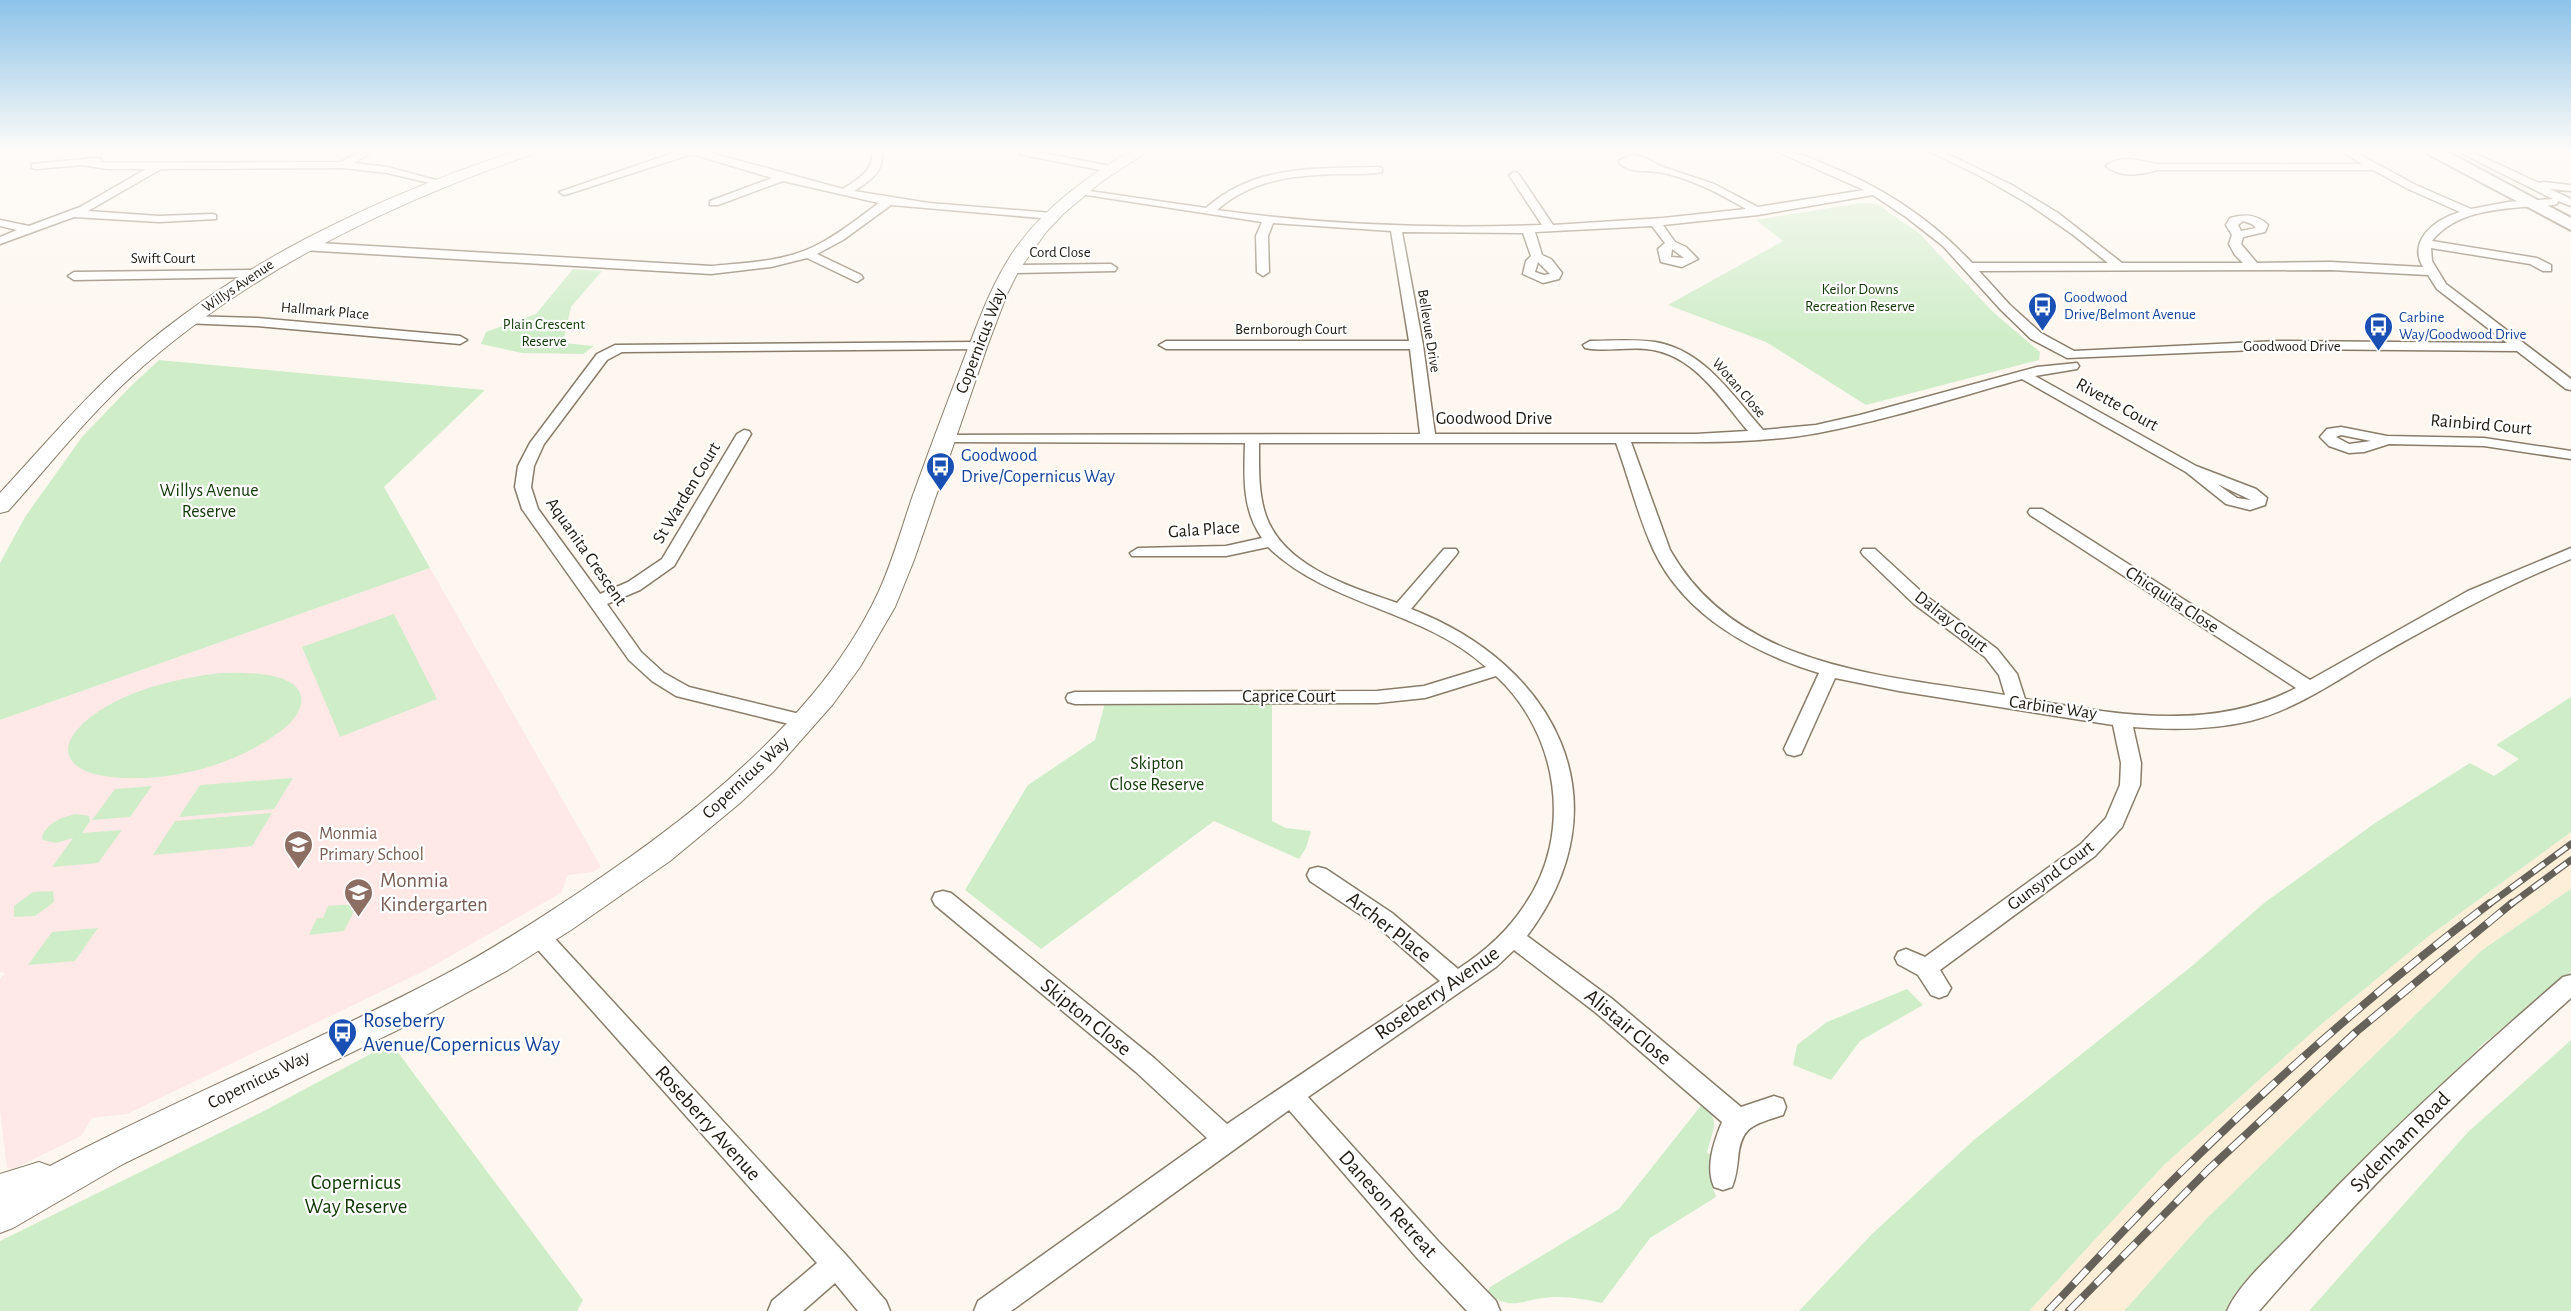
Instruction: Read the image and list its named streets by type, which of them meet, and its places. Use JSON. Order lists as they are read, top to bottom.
{
  "streets": {
    "street": [
      "Cord Close",
      "Swift Court",
      "Willys Avenue",
      "Hallmark Place",
      "Bernborough Court",
      "Bellevue Drive",
      "Copernicus Way",
      "Goodwood Drive",
      "Wotan Close",
      "Rivette Court",
      "Rainbird Court",
      "St Warden Court",
      "Gala Place",
      "Aquanita Crescent",
      "Chicquita Close",
      "Dalray Court",
      "Caprice Court",
      "Carbine Way",
      "Gunsynd Court",
      "Archer Place",
      "Roseberry Avenue",
      "Skipton Close",
      "Alistair Close",
      "Sydenham Road",
      "Daneson Retreat"
    ]
  },
  "crossings": [
    ["Cord Close", "Copernicus Way"],
    ["Swift Court", "Willys Avenue"],
    ["Willys Avenue", "Hallmark Place"],
    ["Bernborough Court", "Bellevue Drive"],
    ["Bellevue Drive", "Goodwood Drive"],
    ["Copernicus Way", "Goodwood Drive"],
    ["Copernicus Way", "Aquanita Crescent"],
    ["Copernicus Way", "Roseberry Avenue"],
    ["Goodwood Drive", "Wotan Close"],
    ["Goodwood Drive", "Rivette Court"],
    ["Goodwood Drive", "Carbine Way"],
    ["Goodwood Drive", "Roseberry Avenue"],
    ["St Warden Court", "Aquanita Crescent"],
    ["Gala Place", "Roseberry Avenue"],
    ["Chicquita Close", "Carbine Way"],
    ["Dalray Court", "Carbine Way"],
    ["Caprice Court", "Roseberry Avenue"],
    ["Carbine Way", "Gunsynd Court"],
    ["Archer Place", "Roseberry Avenue"],
    ["Roseberry Avenue", "Skipton Close"],
    ["Roseberry Avenue", "Alistair Close"],
    ["Roseberry Avenue", "Daneson Retreat"]
  ],
  "parks": [
    "Keilor Downs Recreation Reserve",
    "Plain Crescent Reserve",
    "Willys Avenue Reserve",
    "Skipton Close Reserve",
    "Copernicus Way Reserve"
  ],
  "places": {
    "bus stop": [
      "Goodwood Drive/Belmont Avenue",
      "Carbine Way/Goodwood Drive",
      "Goodwood Drive/Copernicus Way",
      "Roseberry Avenue/Copernicus Way"
    ],
    "school or university": ["Monmia Primary School", "Monmia Kindergarten"]
  }
}
